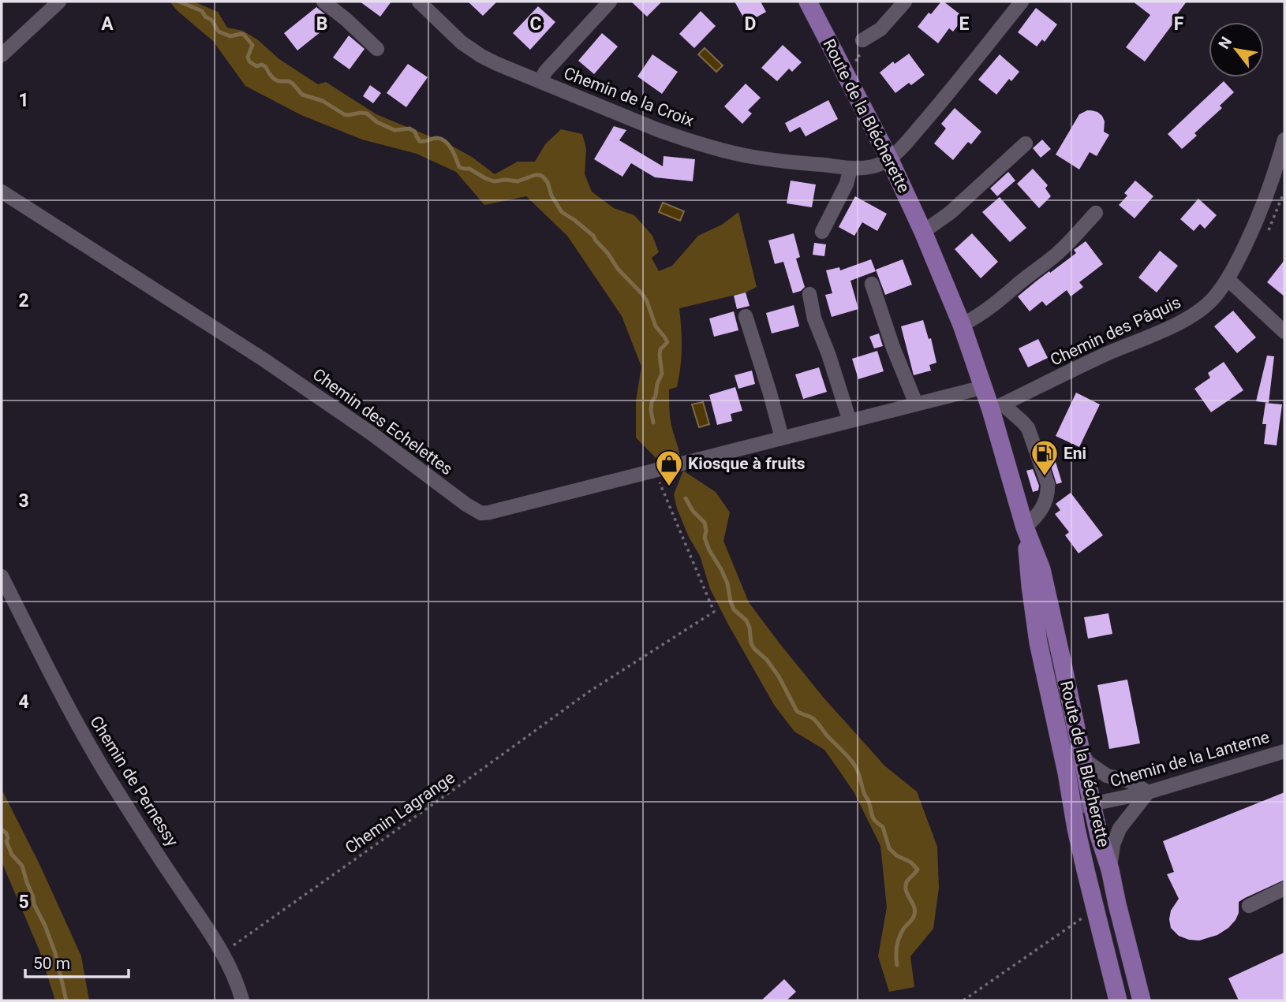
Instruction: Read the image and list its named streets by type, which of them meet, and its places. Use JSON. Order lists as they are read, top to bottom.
{
  "streets": {
    "main road": ["Route de la Blécherette"],
    "street": [
      "Chemin de la Croix",
      "Chemin des Pâquis",
      "Chemin des Echelettes",
      "Chemin de la Lanterne",
      "Chemin de Pernessy"
    ],
    "path": ["Chemin Lagrange"]
  },
  "crossings": [
    ["Chemin de la Croix", "Route de la Blécherette"],
    ["Route de la Blécherette", "Chemin des Pâquis"],
    ["Route de la Blécherette", "Chemin des Echelettes"],
    ["Route de la Blécherette", "Chemin de la Lanterne"],
    ["Chemin des Echelettes", "Chemin Lagrange"],
    ["Chemin de Pernessy", "Chemin Lagrange"]
  ],
  "places": {
    "fuel station": ["Eni"],
    "shop": ["Kiosque à fruits"]
  },
  "scale_bar": "50 m",
  "north": "top left",
  "grid": {
    "columns": [
      "A",
      "B",
      "C",
      "D",
      "E",
      "F"
    ],
    "rows": [
      "1",
      "2",
      "3",
      "4",
      "5"
    ]
  }
}
